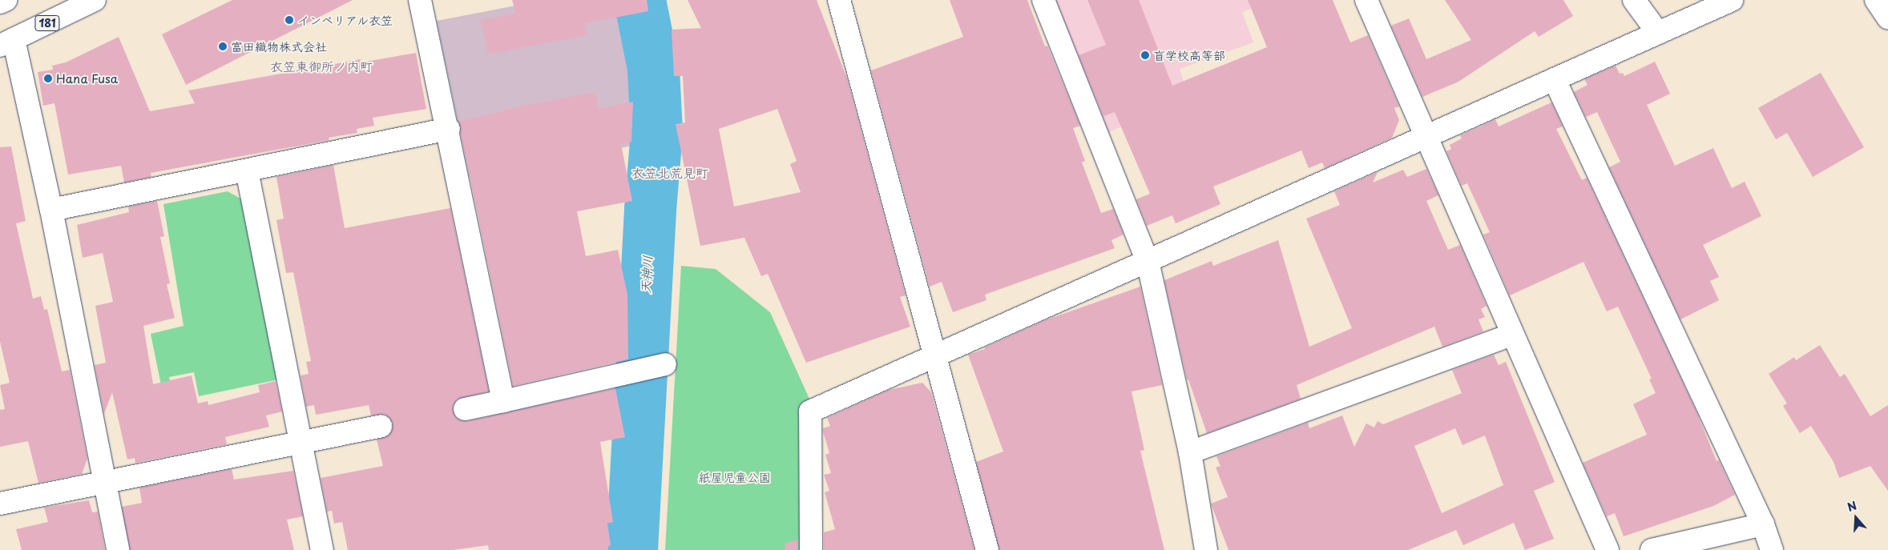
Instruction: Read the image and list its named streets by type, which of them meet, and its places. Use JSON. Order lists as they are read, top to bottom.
{
  "streets": {
    "street": ["181"]
  },
  "districts": ["衣笠東御所ノ内町", "衣笠北荒見町"],
  "water": ["天神川"],
  "parks": ["紙屋児童公園"],
  "places": [
    "インペリアル衣笠",
    "富田織物株式会社",
    "盲学校高等部",
    "Hana Fusa"
  ],
  "north": "top"
}
